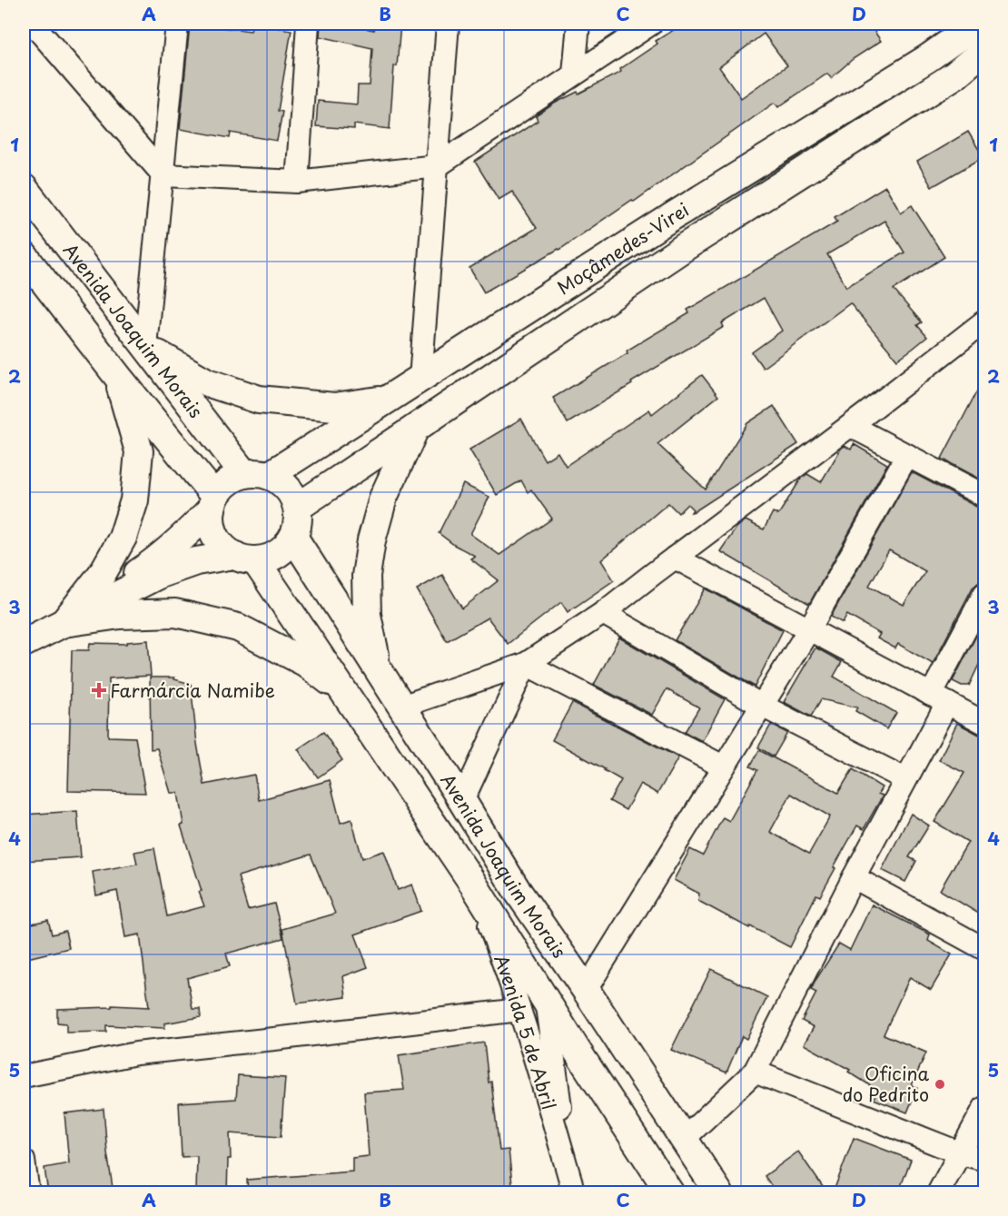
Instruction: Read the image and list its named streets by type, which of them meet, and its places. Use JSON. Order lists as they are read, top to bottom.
{
  "streets": {
    "street": ["Moçâmedes-Virei", "Avenida Joaquim Morais", "Avenida 5 de Abril"]
  },
  "crossings": [
    ["Moçâmedes-Virei", "Avenida Joaquim Morais"],
    ["Avenida Joaquim Morais", "Avenida 5 de Abril"]
  ],
  "places": {
    "health": ["Farmárcia Namibe"],
    "other": ["Oficina do Pedrito"]
  },
  "grid": {
    "columns": [
      "A",
      "B",
      "C",
      "D"
    ],
    "rows": [
      "1",
      "2",
      "3",
      "4",
      "5"
    ]
  }
}
